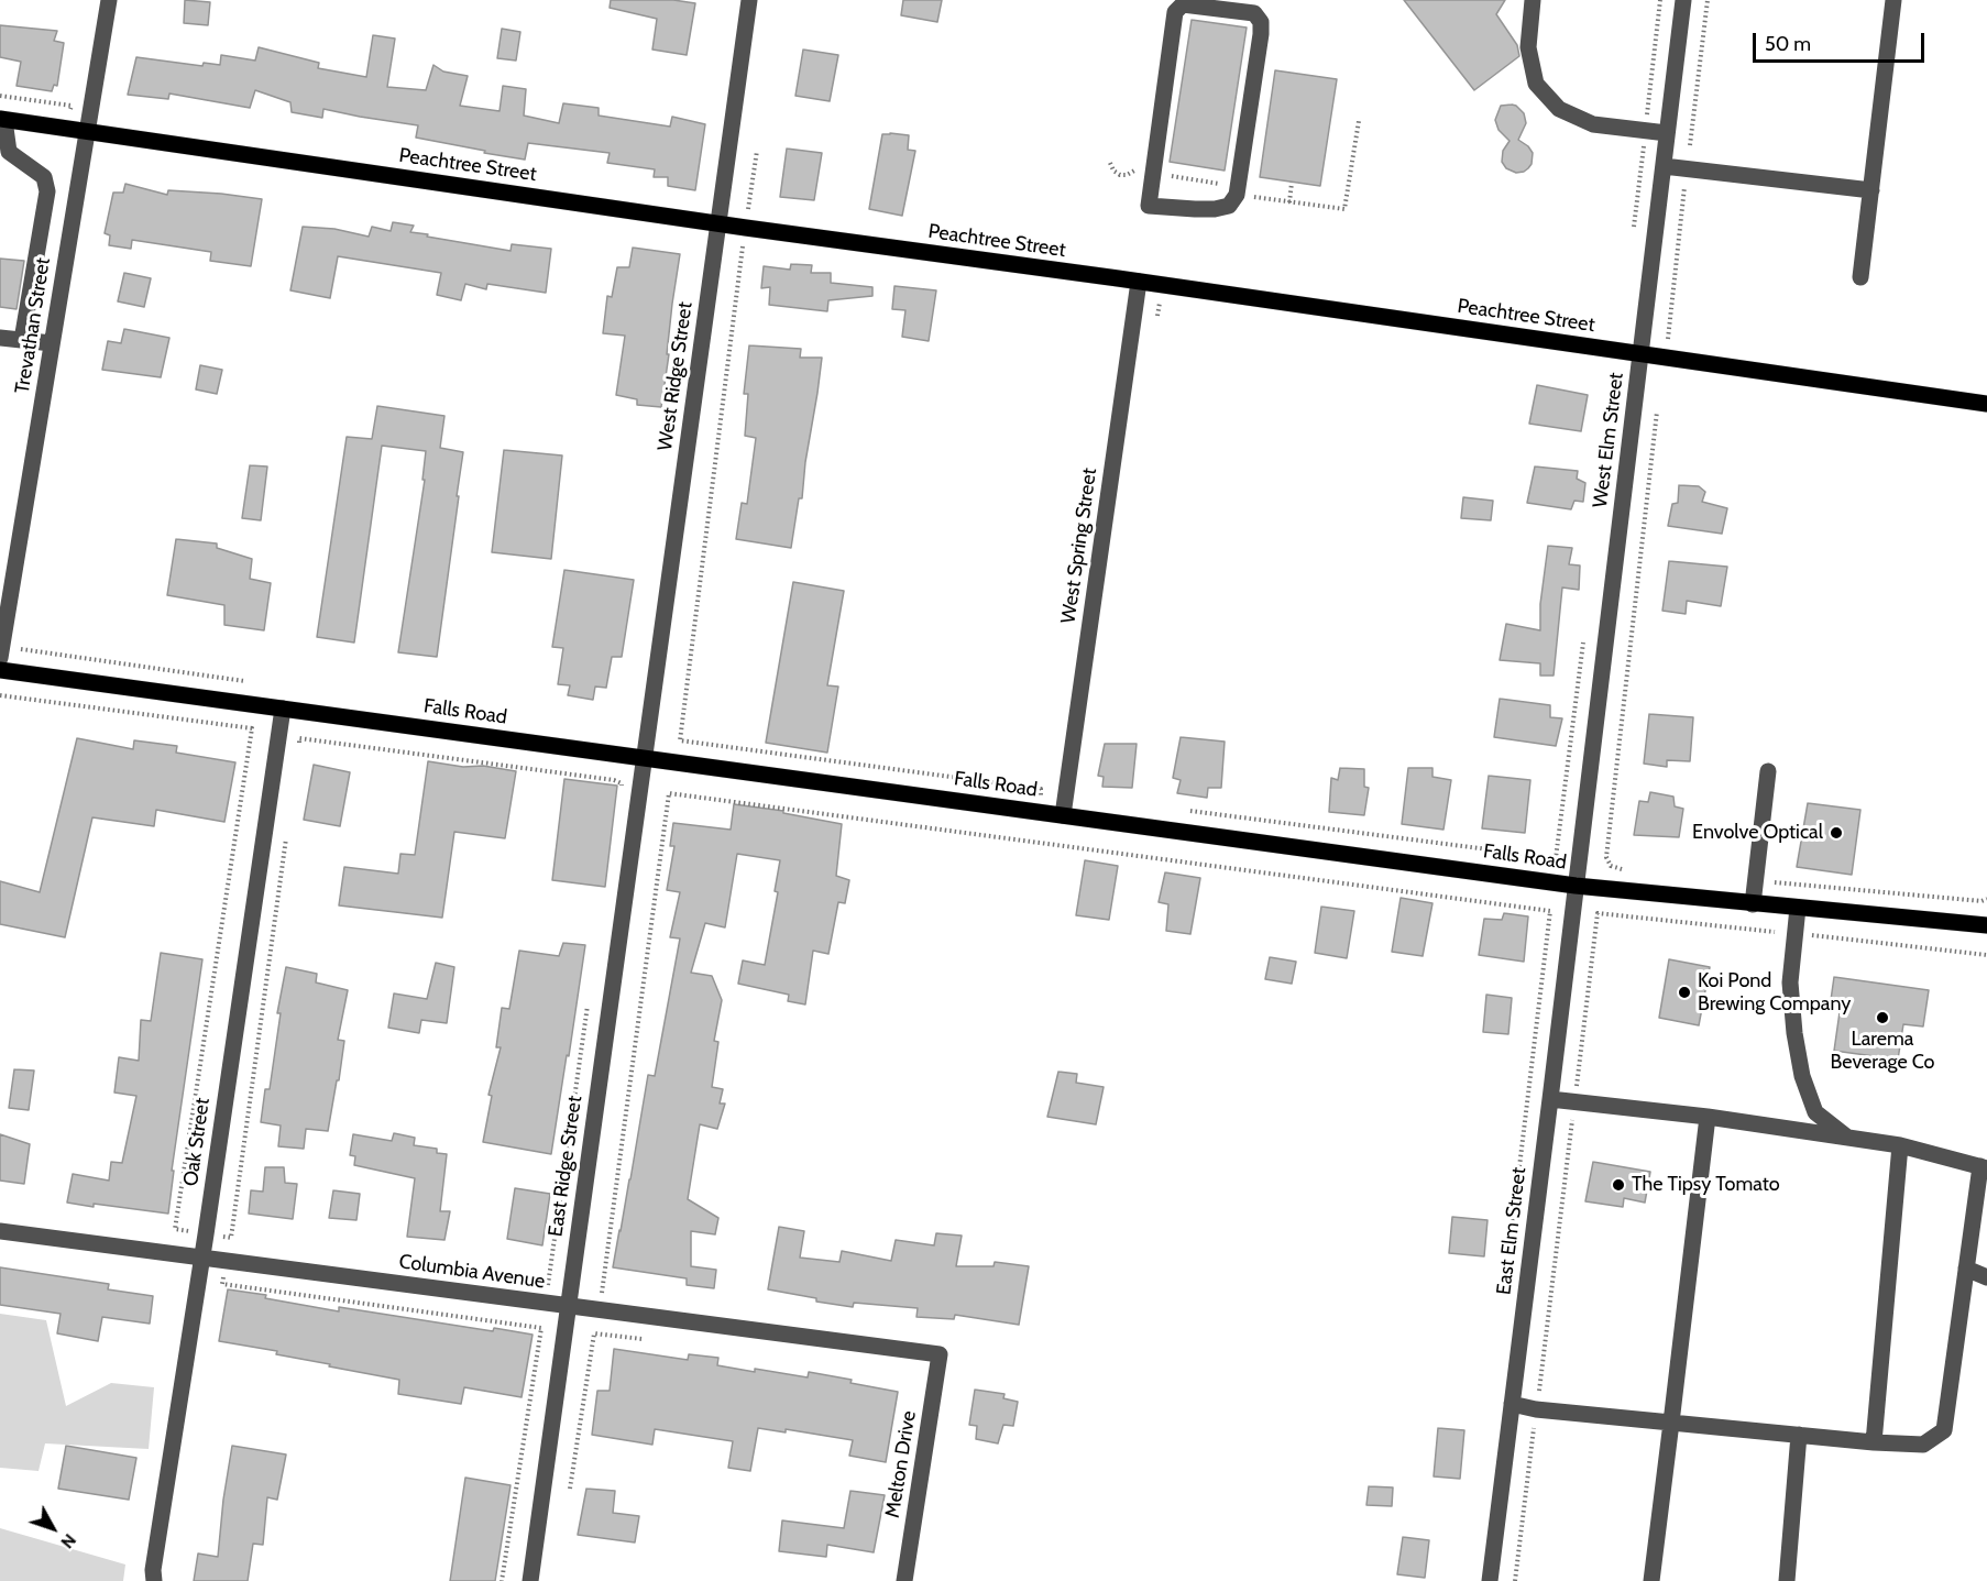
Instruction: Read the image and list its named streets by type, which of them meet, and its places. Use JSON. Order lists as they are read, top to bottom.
{
  "streets": {
    "main road": ["Peachtree Street", "Falls Road"],
    "street": [
      "Trevathan Street",
      "West Ridge Street",
      "West Elm Street",
      "West Spring Street",
      "Oak Street",
      "East Ridge Street",
      "East Elm Street",
      "Columbia Avenue",
      "Melton Drive"
    ]
  },
  "crossings": [
    ["Peachtree Street", "Trevathan Street"],
    ["Peachtree Street", "West Ridge Street"],
    ["Peachtree Street", "West Elm Street"],
    ["Peachtree Street", "West Spring Street"],
    ["West Ridge Street", "Falls Road"],
    ["West Ridge Street", "East Ridge Street"],
    ["West Elm Street", "Falls Road"],
    ["West Elm Street", "East Elm Street"],
    ["West Spring Street", "Falls Road"],
    ["Falls Road", "Oak Street"],
    ["Falls Road", "East Ridge Street"],
    ["Falls Road", "East Elm Street"],
    ["Oak Street", "Columbia Avenue"],
    ["East Ridge Street", "Columbia Avenue"],
    ["Columbia Avenue", "Melton Drive"]
  ],
  "places": [
    "Envolve Optical",
    "Koi Pond Brewing Company",
    "Larema Beverage Co",
    "The Tipsy Tomato"
  ],
  "scale_bar": "50 m",
  "north": "bottom right"
}
